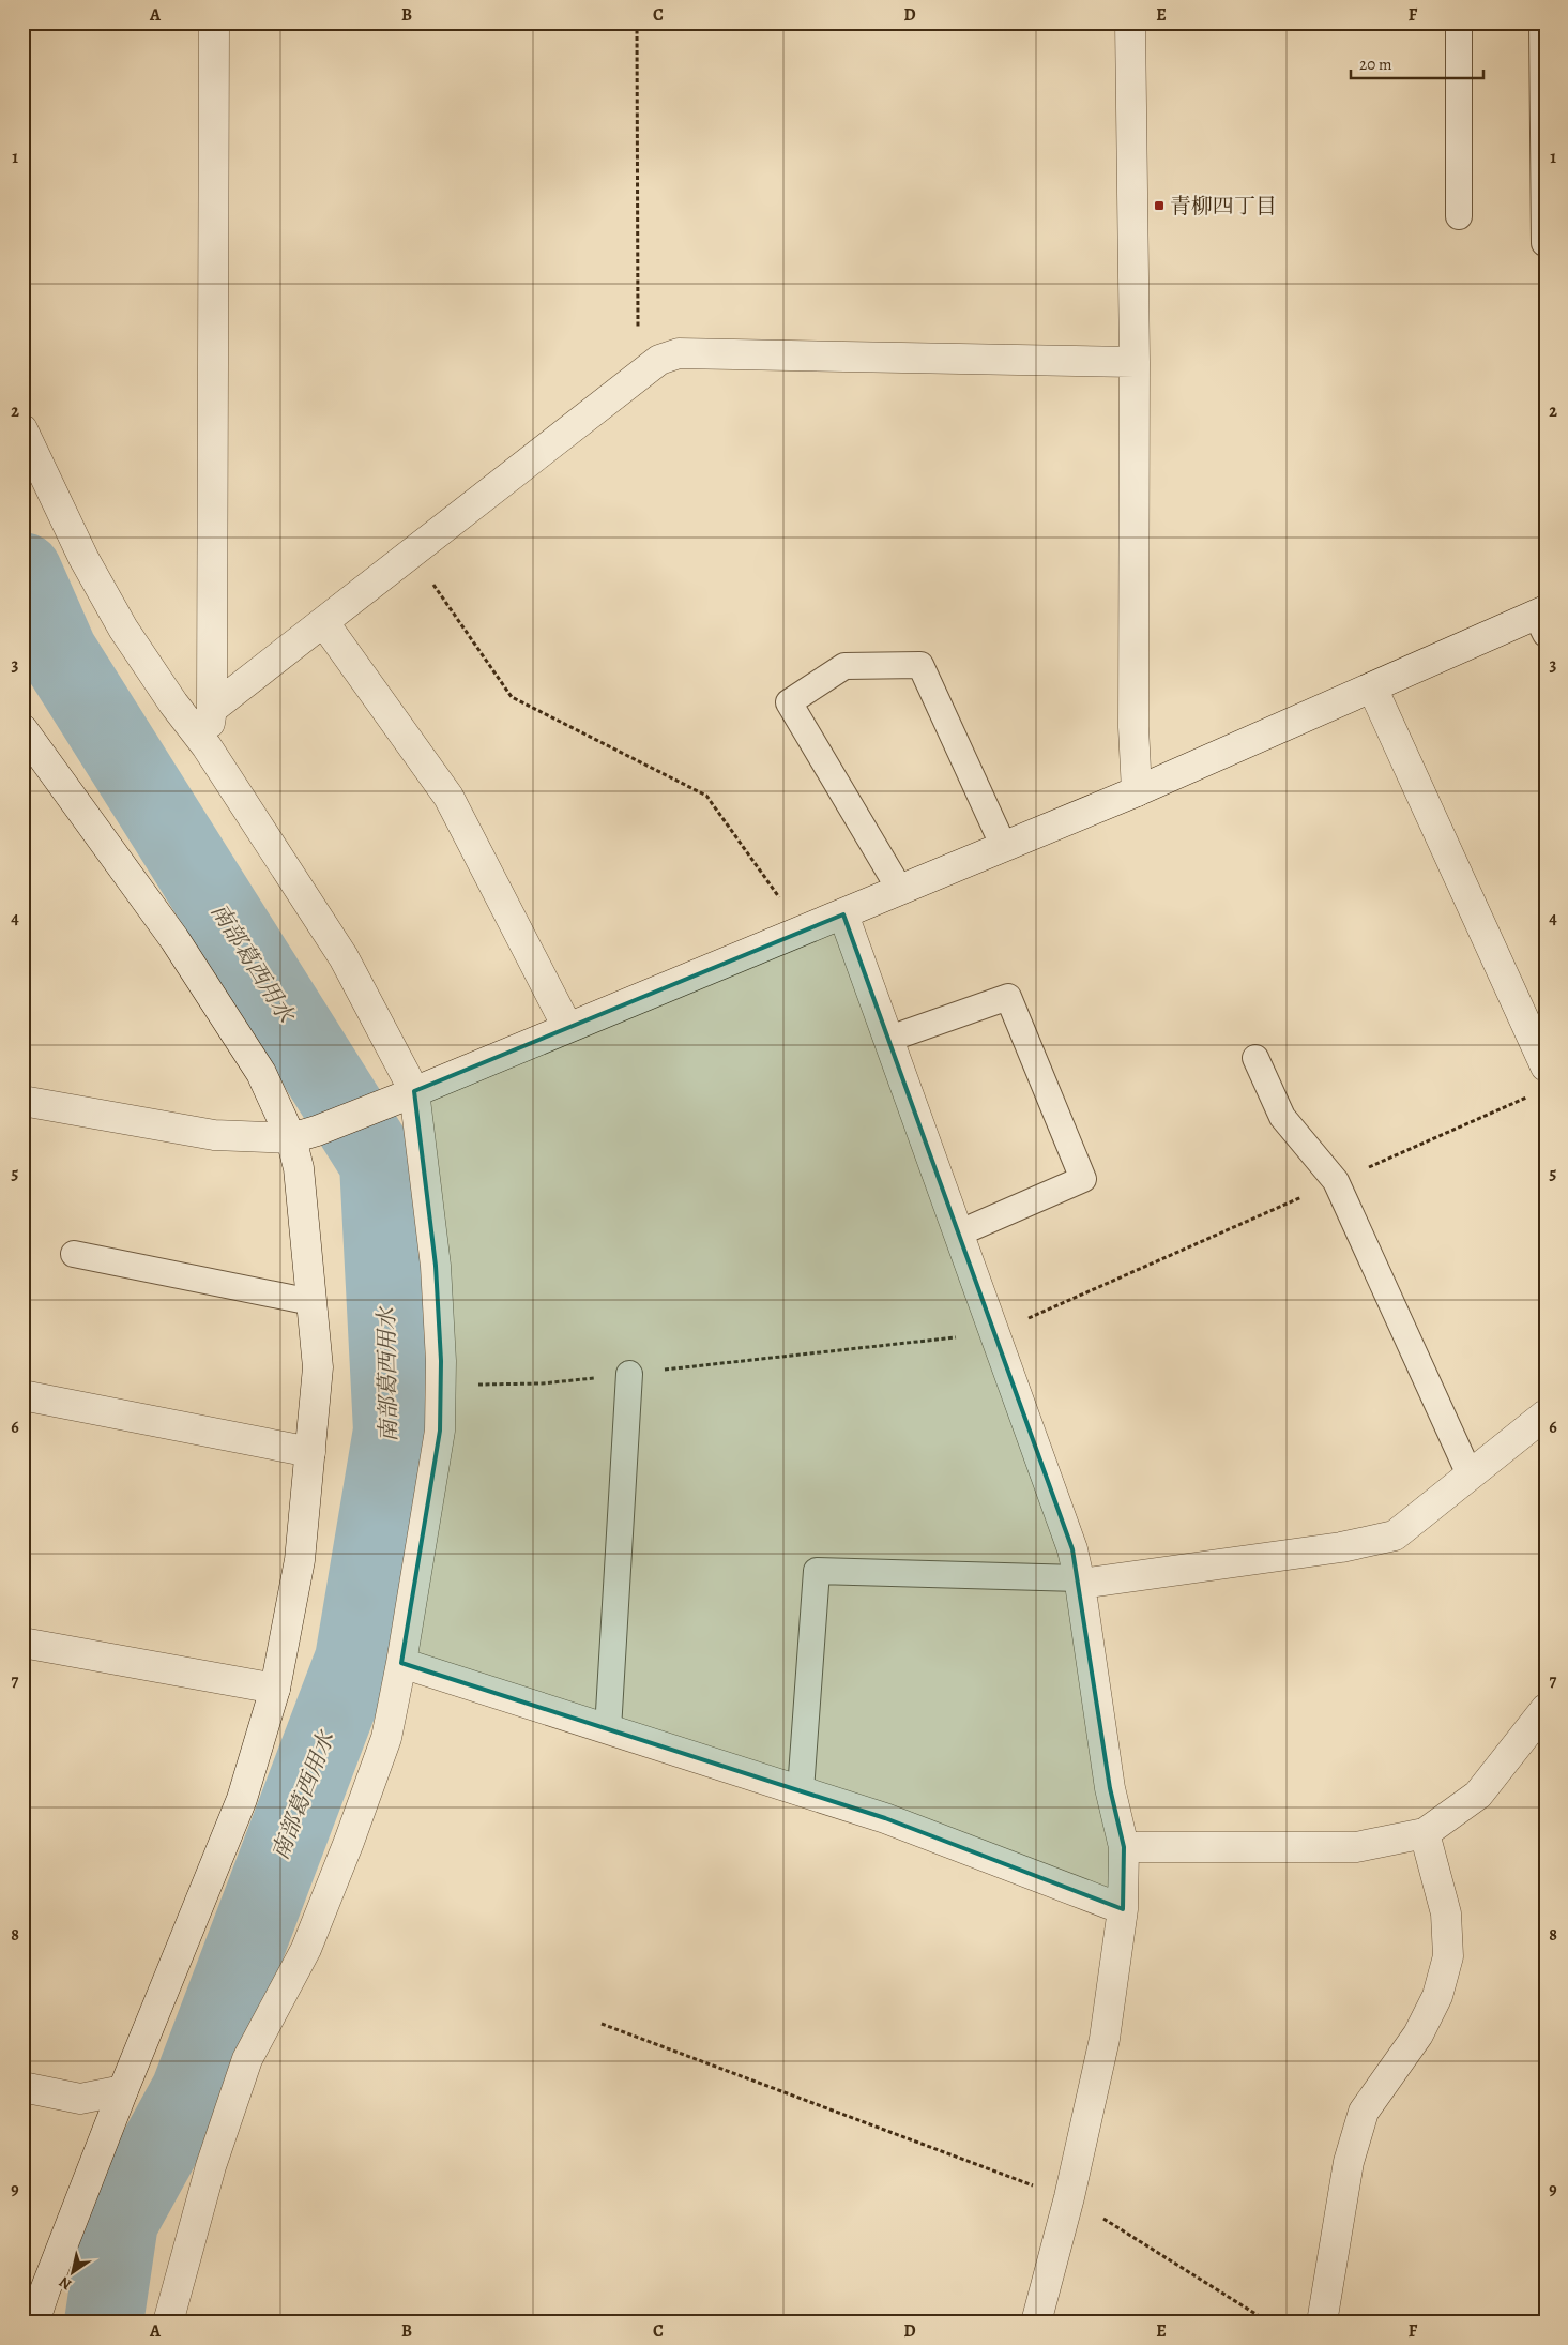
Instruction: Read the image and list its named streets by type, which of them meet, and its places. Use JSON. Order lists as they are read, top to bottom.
{
  "water": ["南部葛西用水"],
  "places": {
    "transit": ["青柳四丁目"]
  },
  "scale_bar": "20 m",
  "north": "bottom left",
  "grid": {
    "columns": [
      "A",
      "B",
      "C",
      "D",
      "E",
      "F"
    ],
    "rows": [
      "1",
      "2",
      "3",
      "4",
      "5",
      "6",
      "7",
      "8",
      "9"
    ]
  }
}
